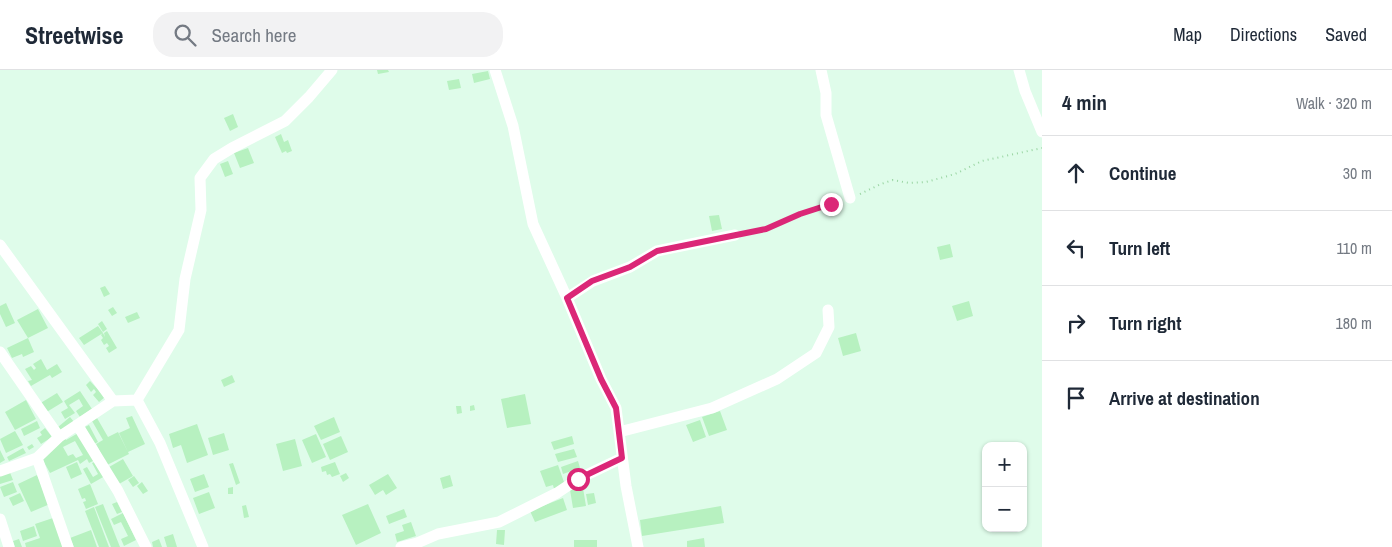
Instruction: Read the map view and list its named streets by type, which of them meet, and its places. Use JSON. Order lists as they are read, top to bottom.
{
  "page": {
    "header": "Streetwise",
    "search": "Search here",
    "nav": ["Map", "Directions", "Saved"],
    "heading": ["4 min", "Walk · 320 m"],
    "list": [
      ["Continue", "30 m"],
      ["Turn left", "110 m"],
      ["Turn right", "180 m"],
      "Arrive at destination"
    ],
    "map_buttons": ["+", "−"]
  }
}
